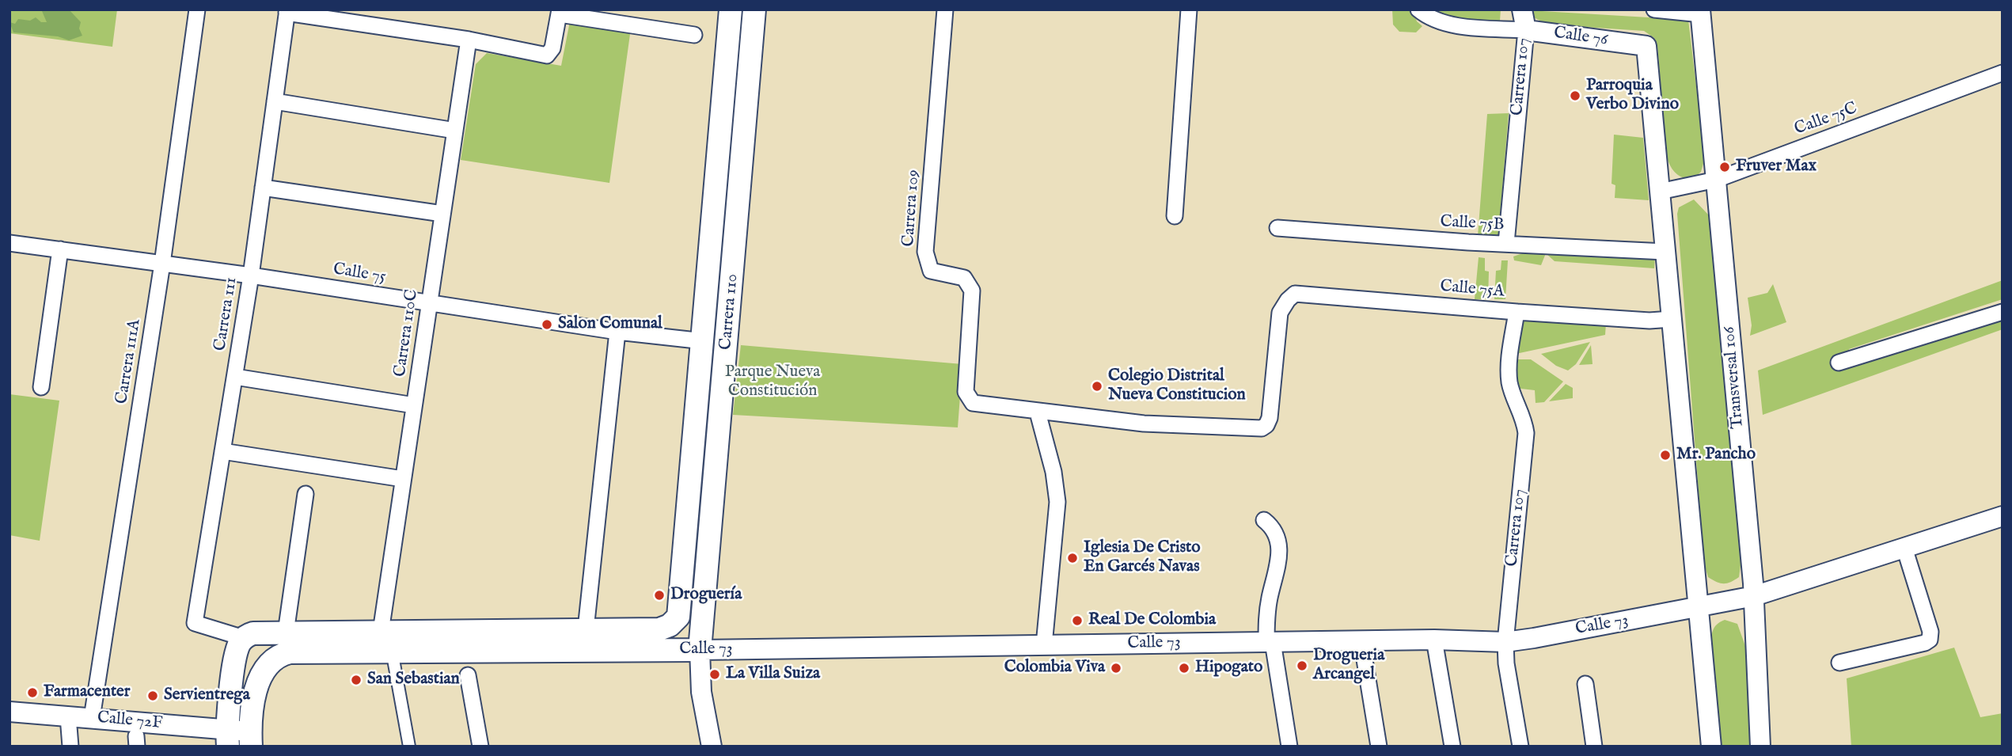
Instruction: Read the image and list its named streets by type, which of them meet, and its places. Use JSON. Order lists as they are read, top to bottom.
{
  "streets": {
    "main road": ["Carrera 110", "Calle 73"],
    "street": [
      "Calle 76",
      "Carrera 107",
      "Calle 75C",
      "Carrera 109",
      "Calle 75B",
      "Calle 75",
      "Calle 75A",
      "Carrera 111",
      "Carrera 110C",
      "Carrera 111A",
      "Transversal 106",
      "Calle 72F"
    ]
  },
  "crossings": [
    ["Calle 76", "Carrera 107"],
    ["Calle 76", "Calle 75C"],
    ["Carrera 107", "Calle 75B"],
    ["Carrera 107", "Calle 75A"],
    ["Carrera 107", "Calle 73"],
    ["Calle 75C", "Transversal 106"],
    ["Carrera 109", "Calle 75A"],
    ["Calle 75", "Carrera 110"],
    ["Calle 75", "Carrera 111"],
    ["Calle 75", "Carrera 110C"],
    ["Calle 75", "Carrera 111A"],
    ["Carrera 110", "Calle 73"],
    ["Carrera 111", "Calle 73"],
    ["Carrera 110C", "Calle 73"],
    ["Carrera 111A", "Calle 72F"],
    ["Transversal 106", "Calle 73"]
  ],
  "parks": ["Parque Nueva Constitución"],
  "places": [
    "Parroquia Verbo Divino",
    "Fruver Max",
    "Salon Comunal",
    "Colegio Distrital Nueva Constitucion",
    "Mr. Pancho",
    "Iglesia De Cristo En Garcés Navas",
    "Droguería",
    "Real De Colombia",
    "Drogueria Arcangel",
    "Colombia Viva",
    "Hipogato",
    "La Villa Suiza",
    "San Sebastian",
    "Farmacenter",
    "Servientrega"
  ]
}
